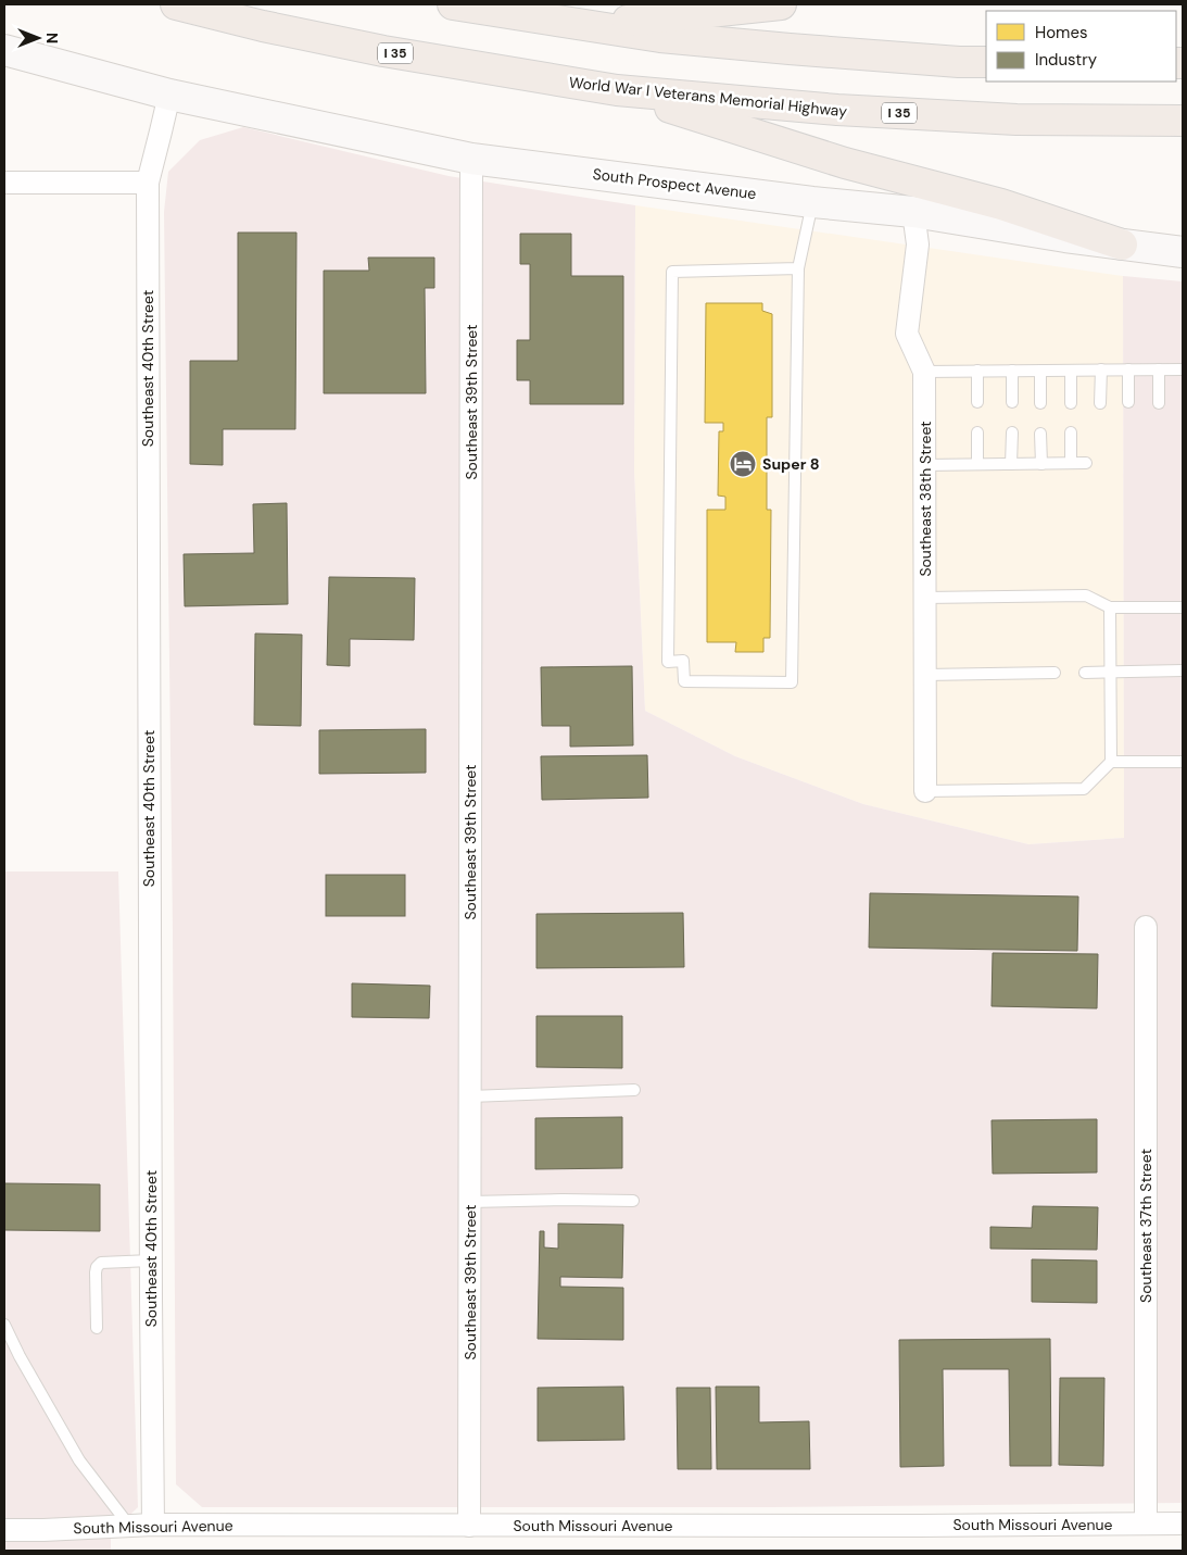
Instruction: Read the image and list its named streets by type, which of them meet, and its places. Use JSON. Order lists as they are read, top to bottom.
{
  "streets": {
    "highway": ["I 35", "World War I Veterans Memorial Highway"],
    "main road": ["South Prospect Avenue"],
    "street": [
      "Southeast 40th Street",
      "Southeast 39th Street",
      "Southeast 38th Street",
      "Southeast 37th Street",
      "South Missouri Avenue"
    ]
  },
  "crossings": [
    ["South Prospect Avenue", "Southeast 40th Street"],
    ["South Prospect Avenue", "Southeast 39th Street"],
    ["South Prospect Avenue", "Southeast 38th Street"],
    ["Southeast 40th Street", "South Missouri Avenue"],
    ["Southeast 39th Street", "South Missouri Avenue"],
    ["Southeast 37th Street", "South Missouri Avenue"]
  ],
  "places": {
    "hotel": ["Super 8"]
  },
  "legend": ["Homes", "Industry"],
  "north": "right"
}
